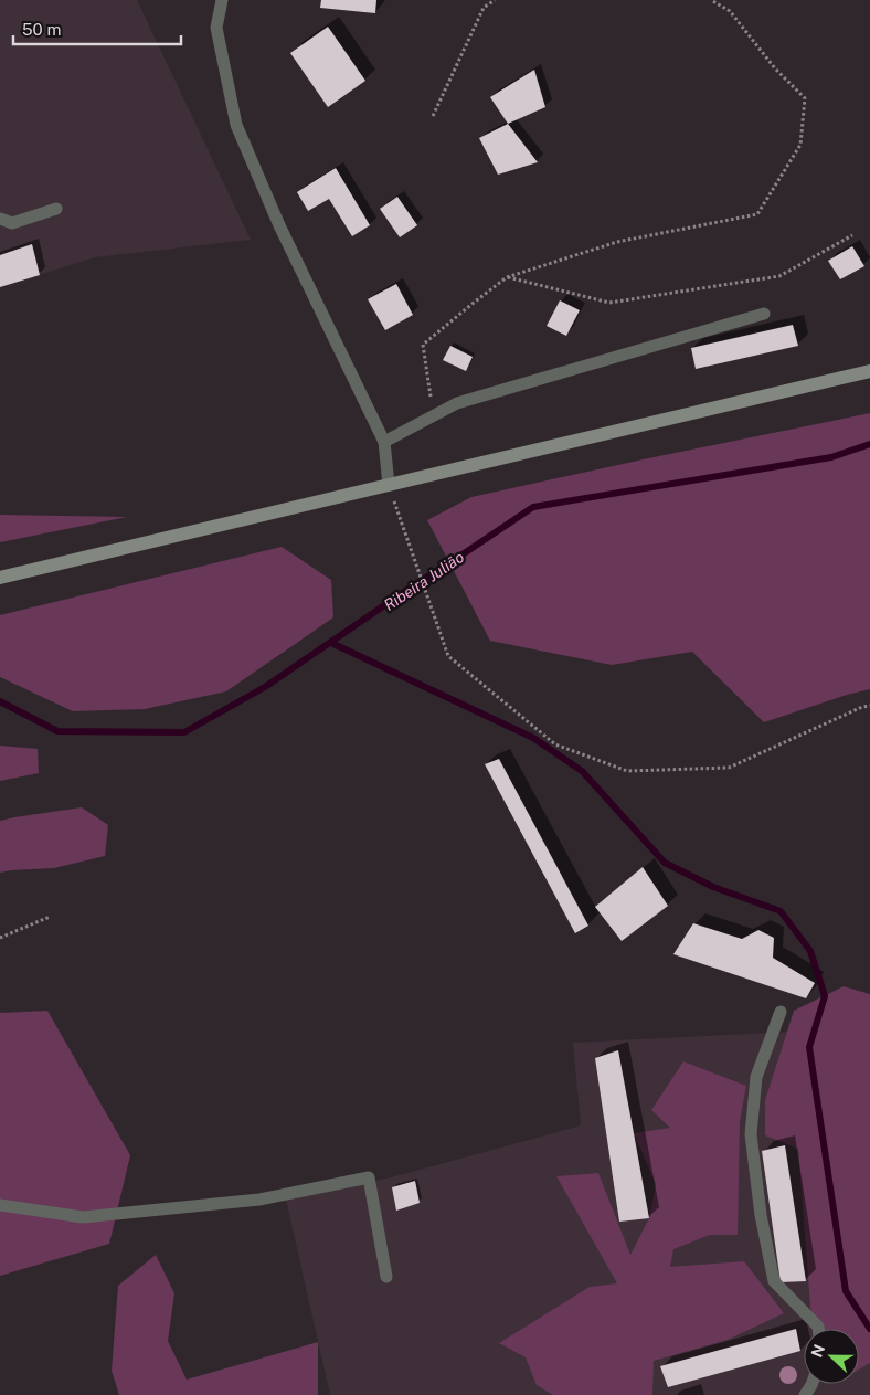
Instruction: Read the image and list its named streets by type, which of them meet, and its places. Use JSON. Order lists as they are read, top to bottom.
{
  "water": ["Ribeira Julião"],
  "scale_bar": "50 m",
  "north": "left"
}
